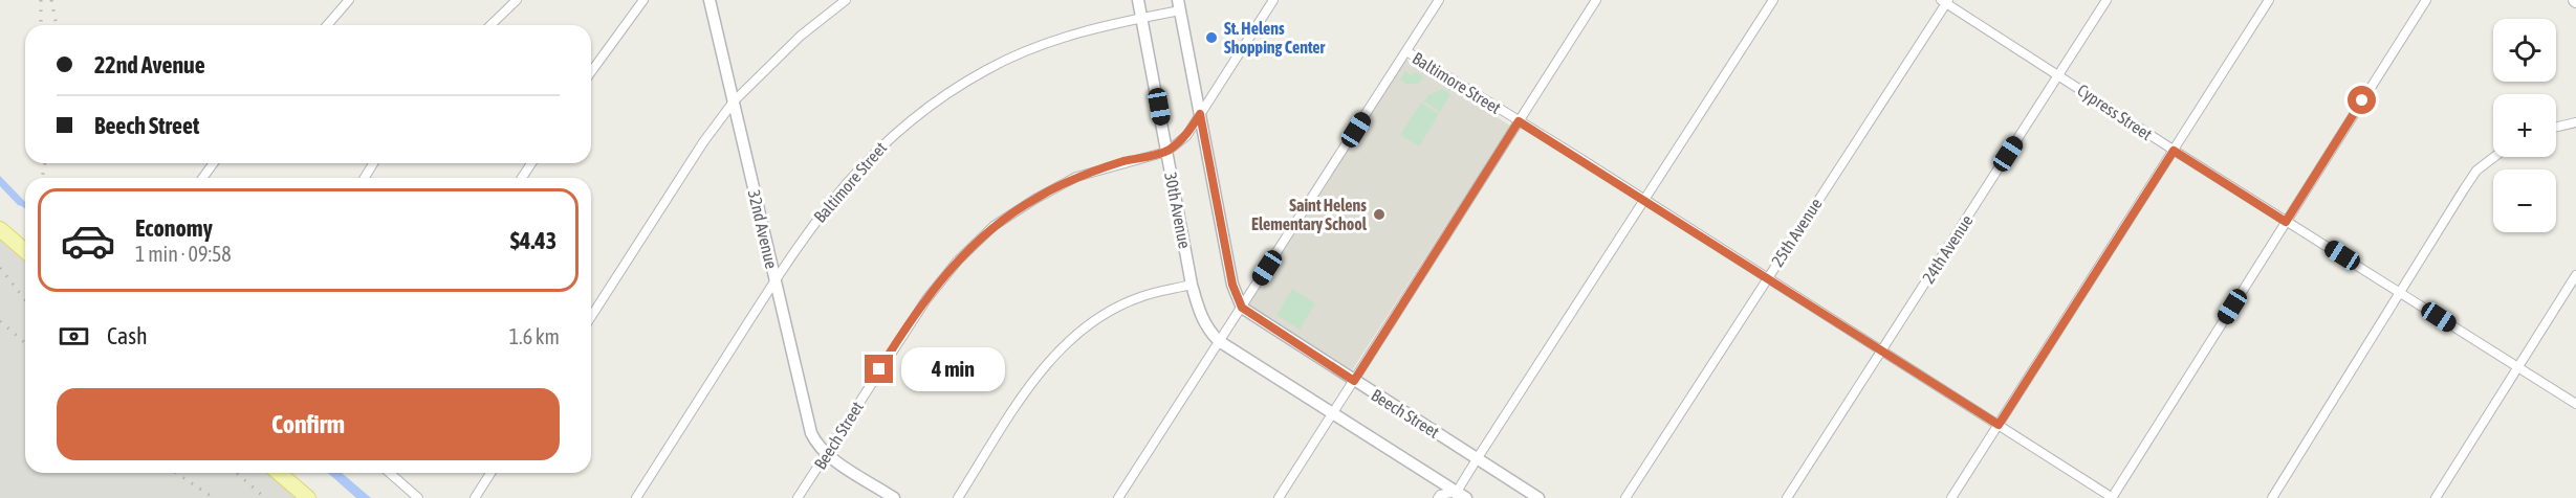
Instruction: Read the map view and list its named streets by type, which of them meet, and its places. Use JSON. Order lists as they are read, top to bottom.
{
  "streets": {
    "street": [
      "Baltimore Street",
      "Cypress Street",
      "30th Avenue",
      "32nd Avenue",
      "25th Avenue",
      "24th Avenue",
      "Beech Street"
    ]
  },
  "crossings": [
    ["Baltimore Street", "30th Avenue"],
    ["Baltimore Street", "32nd Avenue"],
    ["Baltimore Street", "25th Avenue"],
    ["Baltimore Street", "24th Avenue"],
    ["Cypress Street", "25th Avenue"],
    ["Cypress Street", "24th Avenue"],
    ["30th Avenue", "Beech Street"],
    ["32nd Avenue", "Beech Street"]
  ],
  "places": ["St. Helens Shopping Center", "Saint Helens Elementary School"],
  "page": {
    "map_buttons": ["+", "−"],
    "banner": ["22nd Avenue", "Beech Street"],
    "list": [
      {
        "name": "Economy",
        "note": "1 min · 09:58",
        "value": "$4.43"
      }
    ],
    "pay": ["Cash", "1.6 km"],
    "bubble": "4 min",
    "buttons": "Confirm"
  }
}
